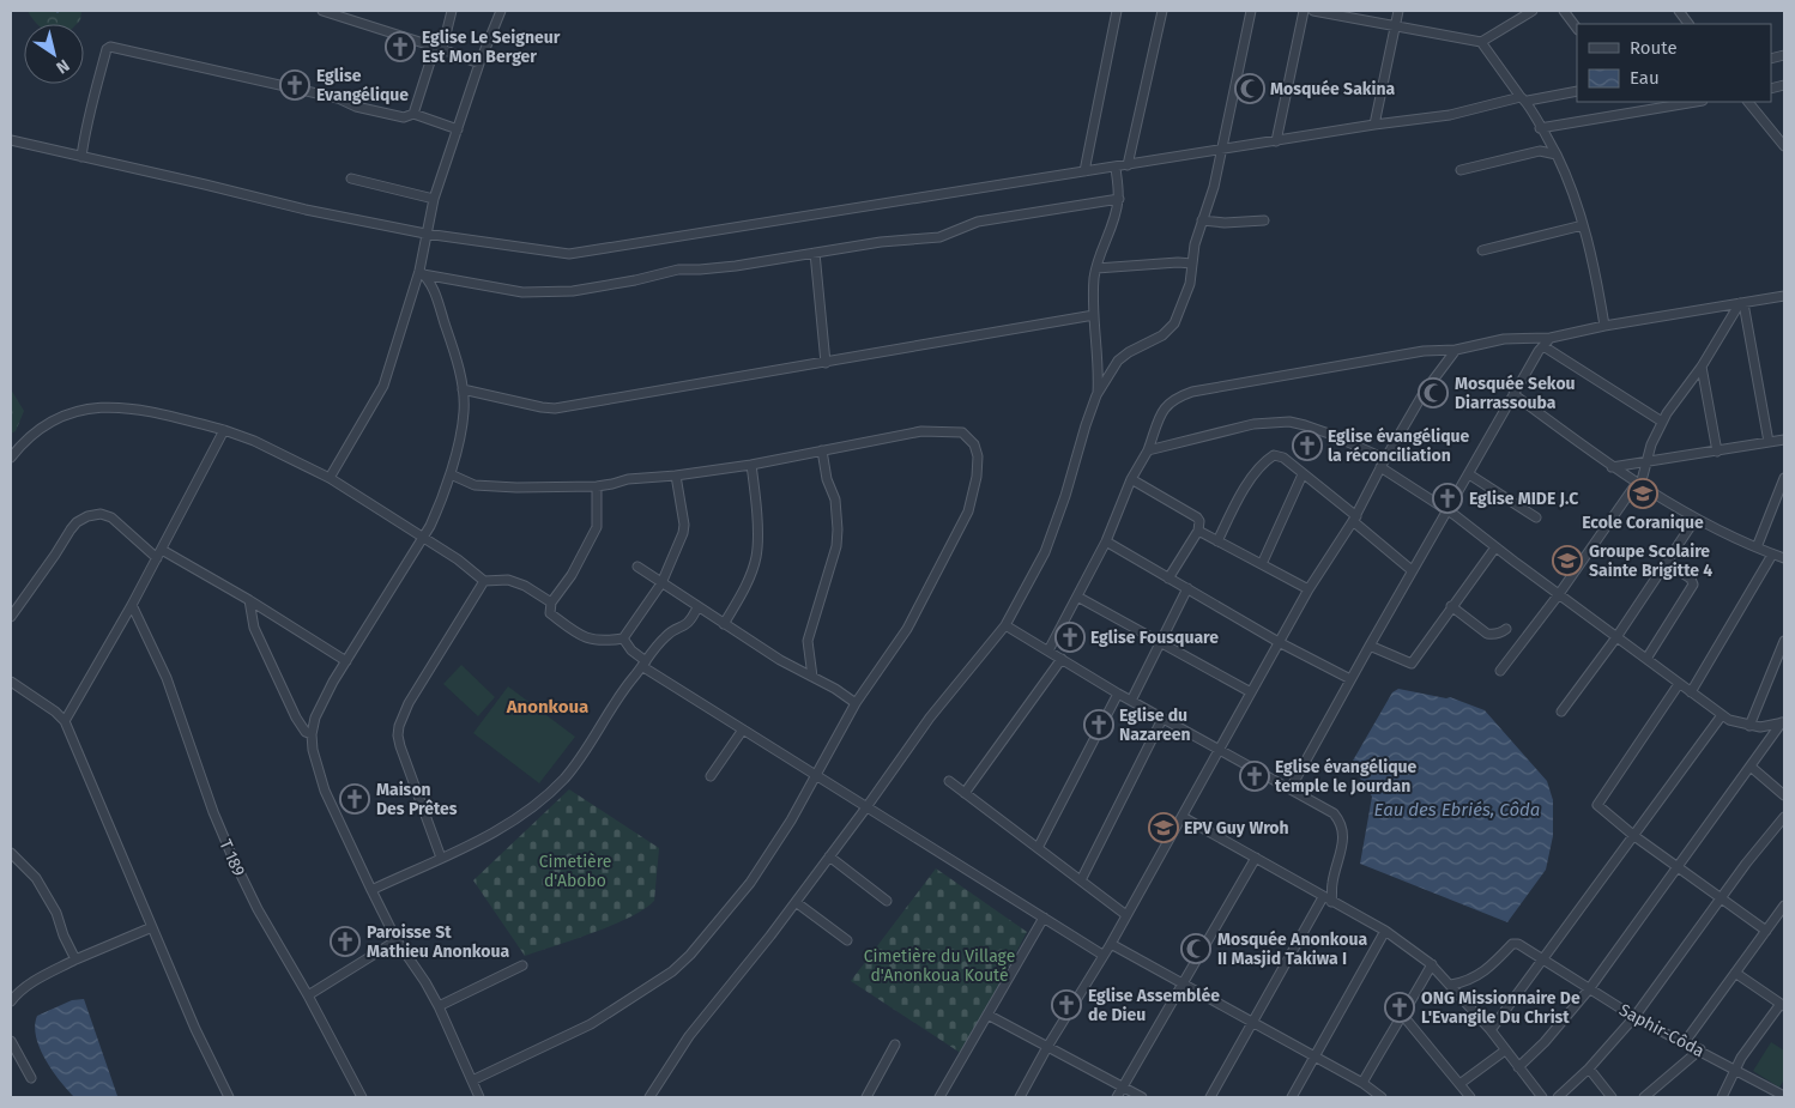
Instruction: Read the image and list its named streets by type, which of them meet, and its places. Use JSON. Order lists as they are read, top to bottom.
{
  "streets": {
    "street": ["T 189", "Saphir-Côda"]
  },
  "districts": ["Anonkoua"],
  "water": ["Eau des Ebriés, Côda"],
  "parks": ["Cimetière d'Abobo", "Cimetière du Village d'Anonkoua Kouté"],
  "places": {
    "church": [
      "Eglise Le Seigneur Est Mon Berger",
      "Eglise Evangélique",
      "Eglise évangélique la réconciliation",
      "Eglise MIDE J.C",
      "Eglise Fousquare",
      "Eglise du Nazareen",
      "Eglise évangélique temple le Jourdan",
      "Maison Des Prêtes",
      "Paroisse St Mathieu Anonkoua",
      "Eglise Assemblée de Dieu",
      "ONG Missionnaire De L'Evangile Du Christ"
    ],
    "mosque": ["Mosquée Sakina", "Mosquée Sekou Diarrassouba", "Mosquée Anonkoua II Masjid Takiwa I"],
    "school or university": ["Ecole Coranique", "Groupe Scolaire Sainte Brigitte 4", "EPV Guy Wroh"]
  },
  "legend": ["Route", "Eau"],
  "north": "bottom right"
}
